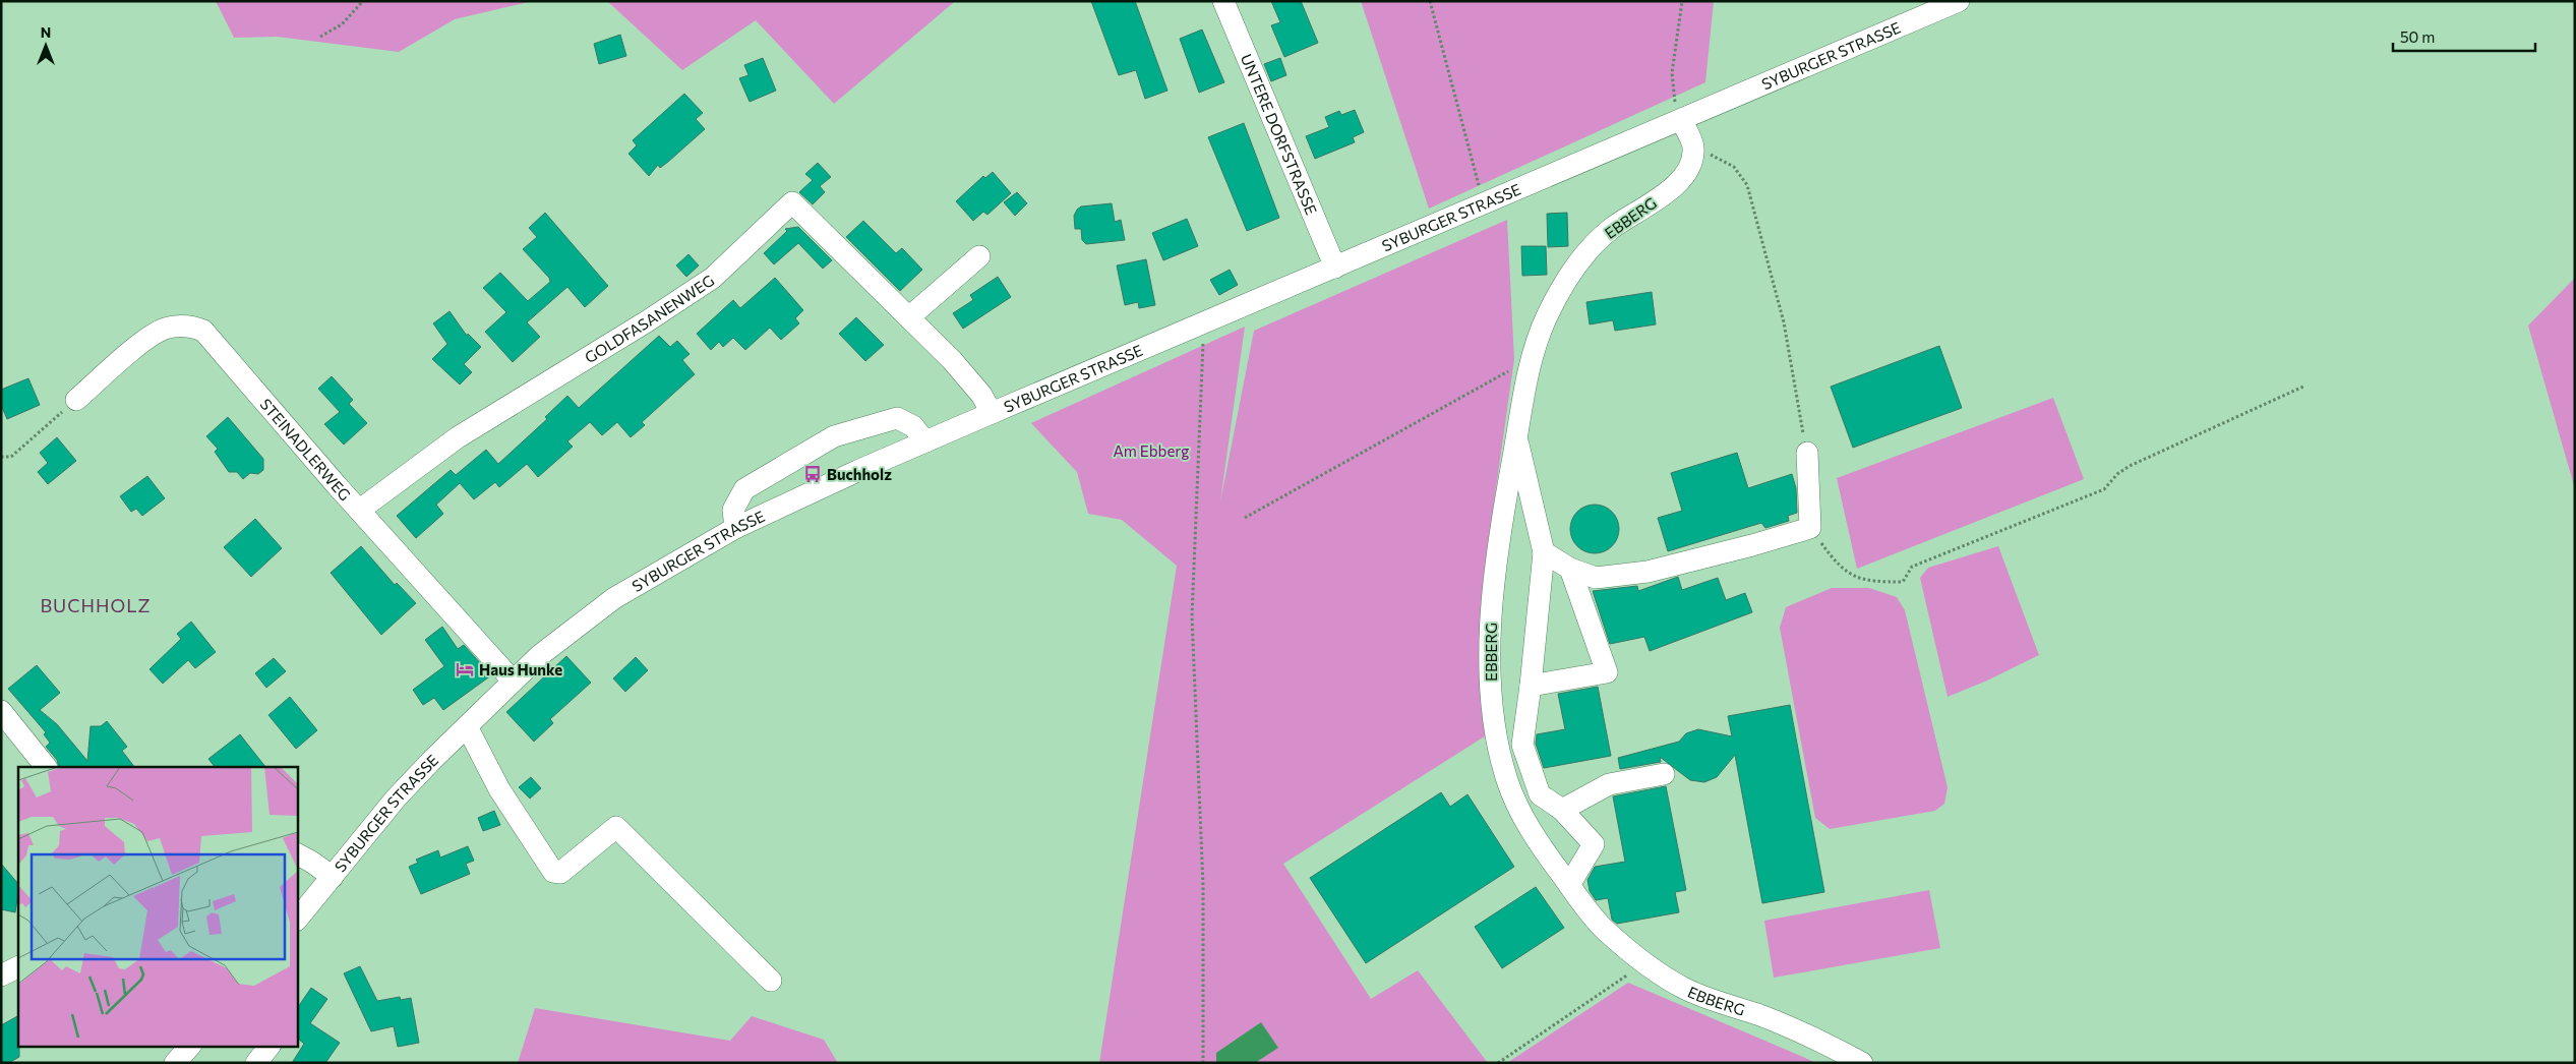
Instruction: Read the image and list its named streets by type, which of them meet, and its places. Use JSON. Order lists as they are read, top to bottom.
{
  "streets": {
    "street": [
      "SYBURGER STRASSE",
      "UNTERE DORFSTRASSE",
      "EBBERG",
      "GOLDFASANENWEG",
      "STEINADLERWEG"
    ]
  },
  "crossings": [
    ["SYBURGER STRASSE", "UNTERE DORFSTRASSE"],
    ["SYBURGER STRASSE", "GOLDFASANENWEG"],
    ["SYBURGER STRASSE", "STEINADLERWEG"],
    ["GOLDFASANENWEG", "STEINADLERWEG"]
  ],
  "districts": ["BUCHHOLZ"],
  "parks": ["Am Ebberg"],
  "places": {
    "bus stop": ["Buchholz"],
    "hotel": ["Haus Hunke"]
  },
  "scale_bar": "50 m",
  "north": "top"
}
